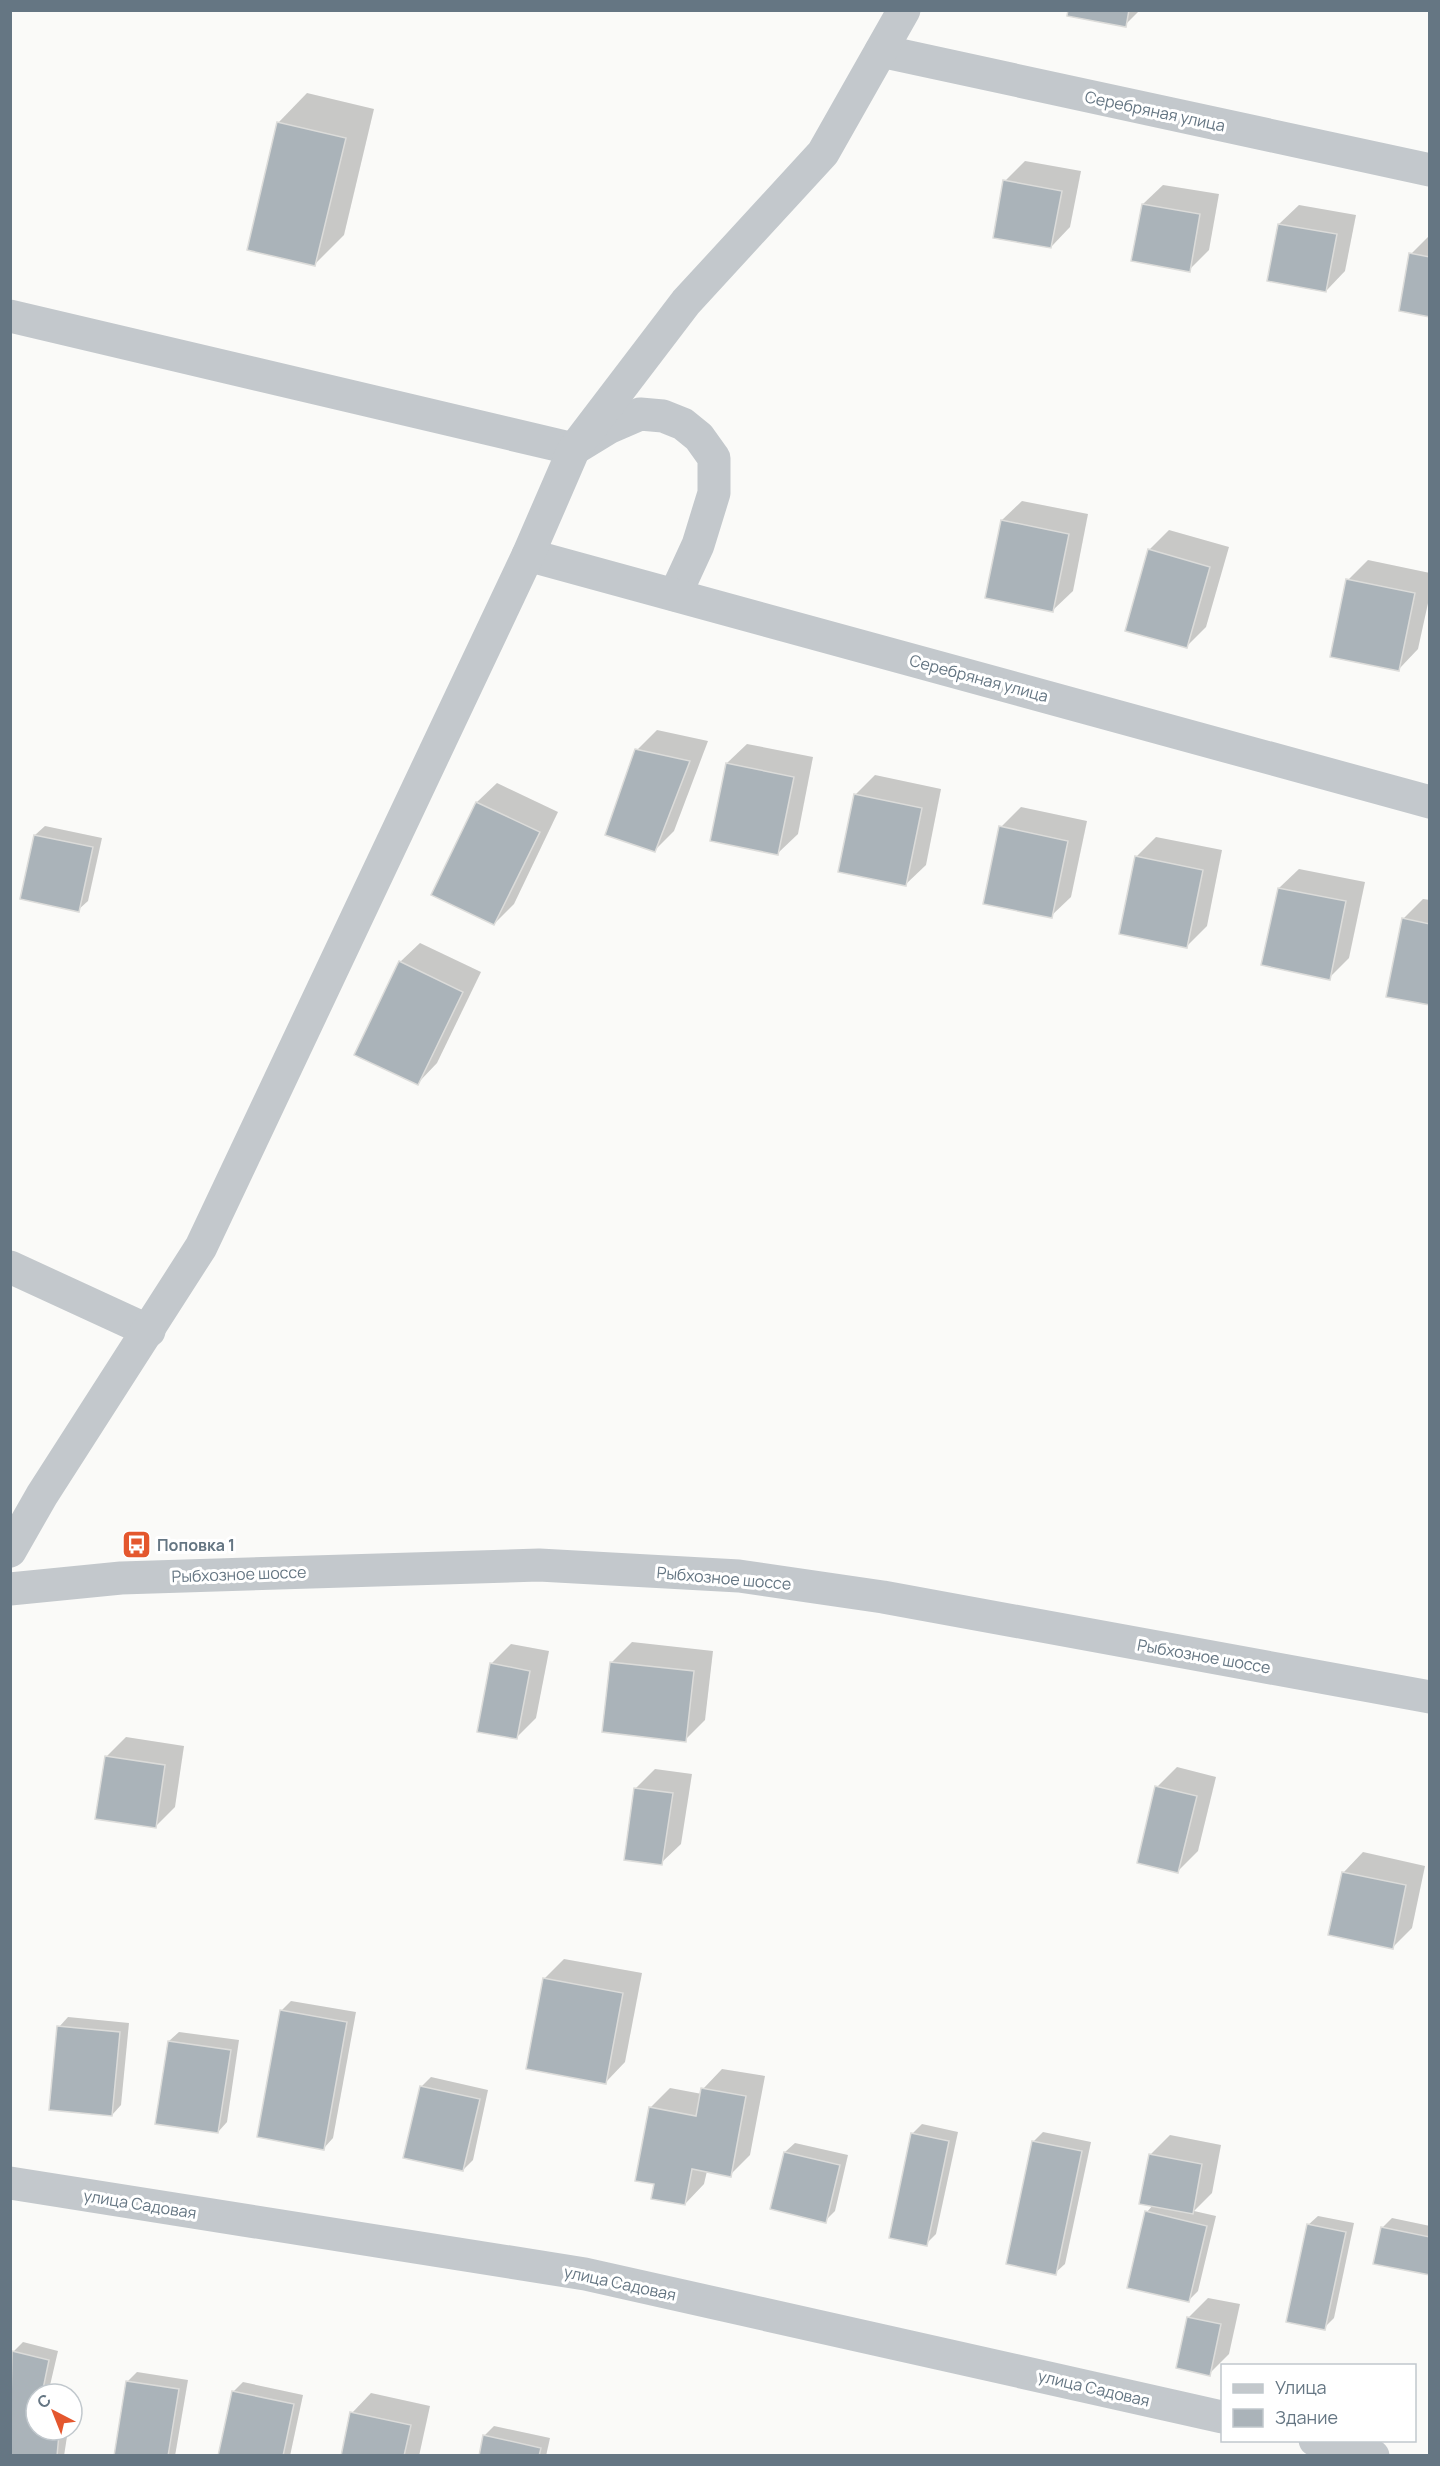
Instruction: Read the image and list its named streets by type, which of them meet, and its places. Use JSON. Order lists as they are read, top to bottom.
{
  "streets": {
    "street": ["Серебряная улица", "Рыбхозное шоссе", "улица Садовая"]
  },
  "places": {
    "bus stop": ["Поповка 1"]
  },
  "legend": ["Улица", "Здание"],
  "north": "top left"
}
